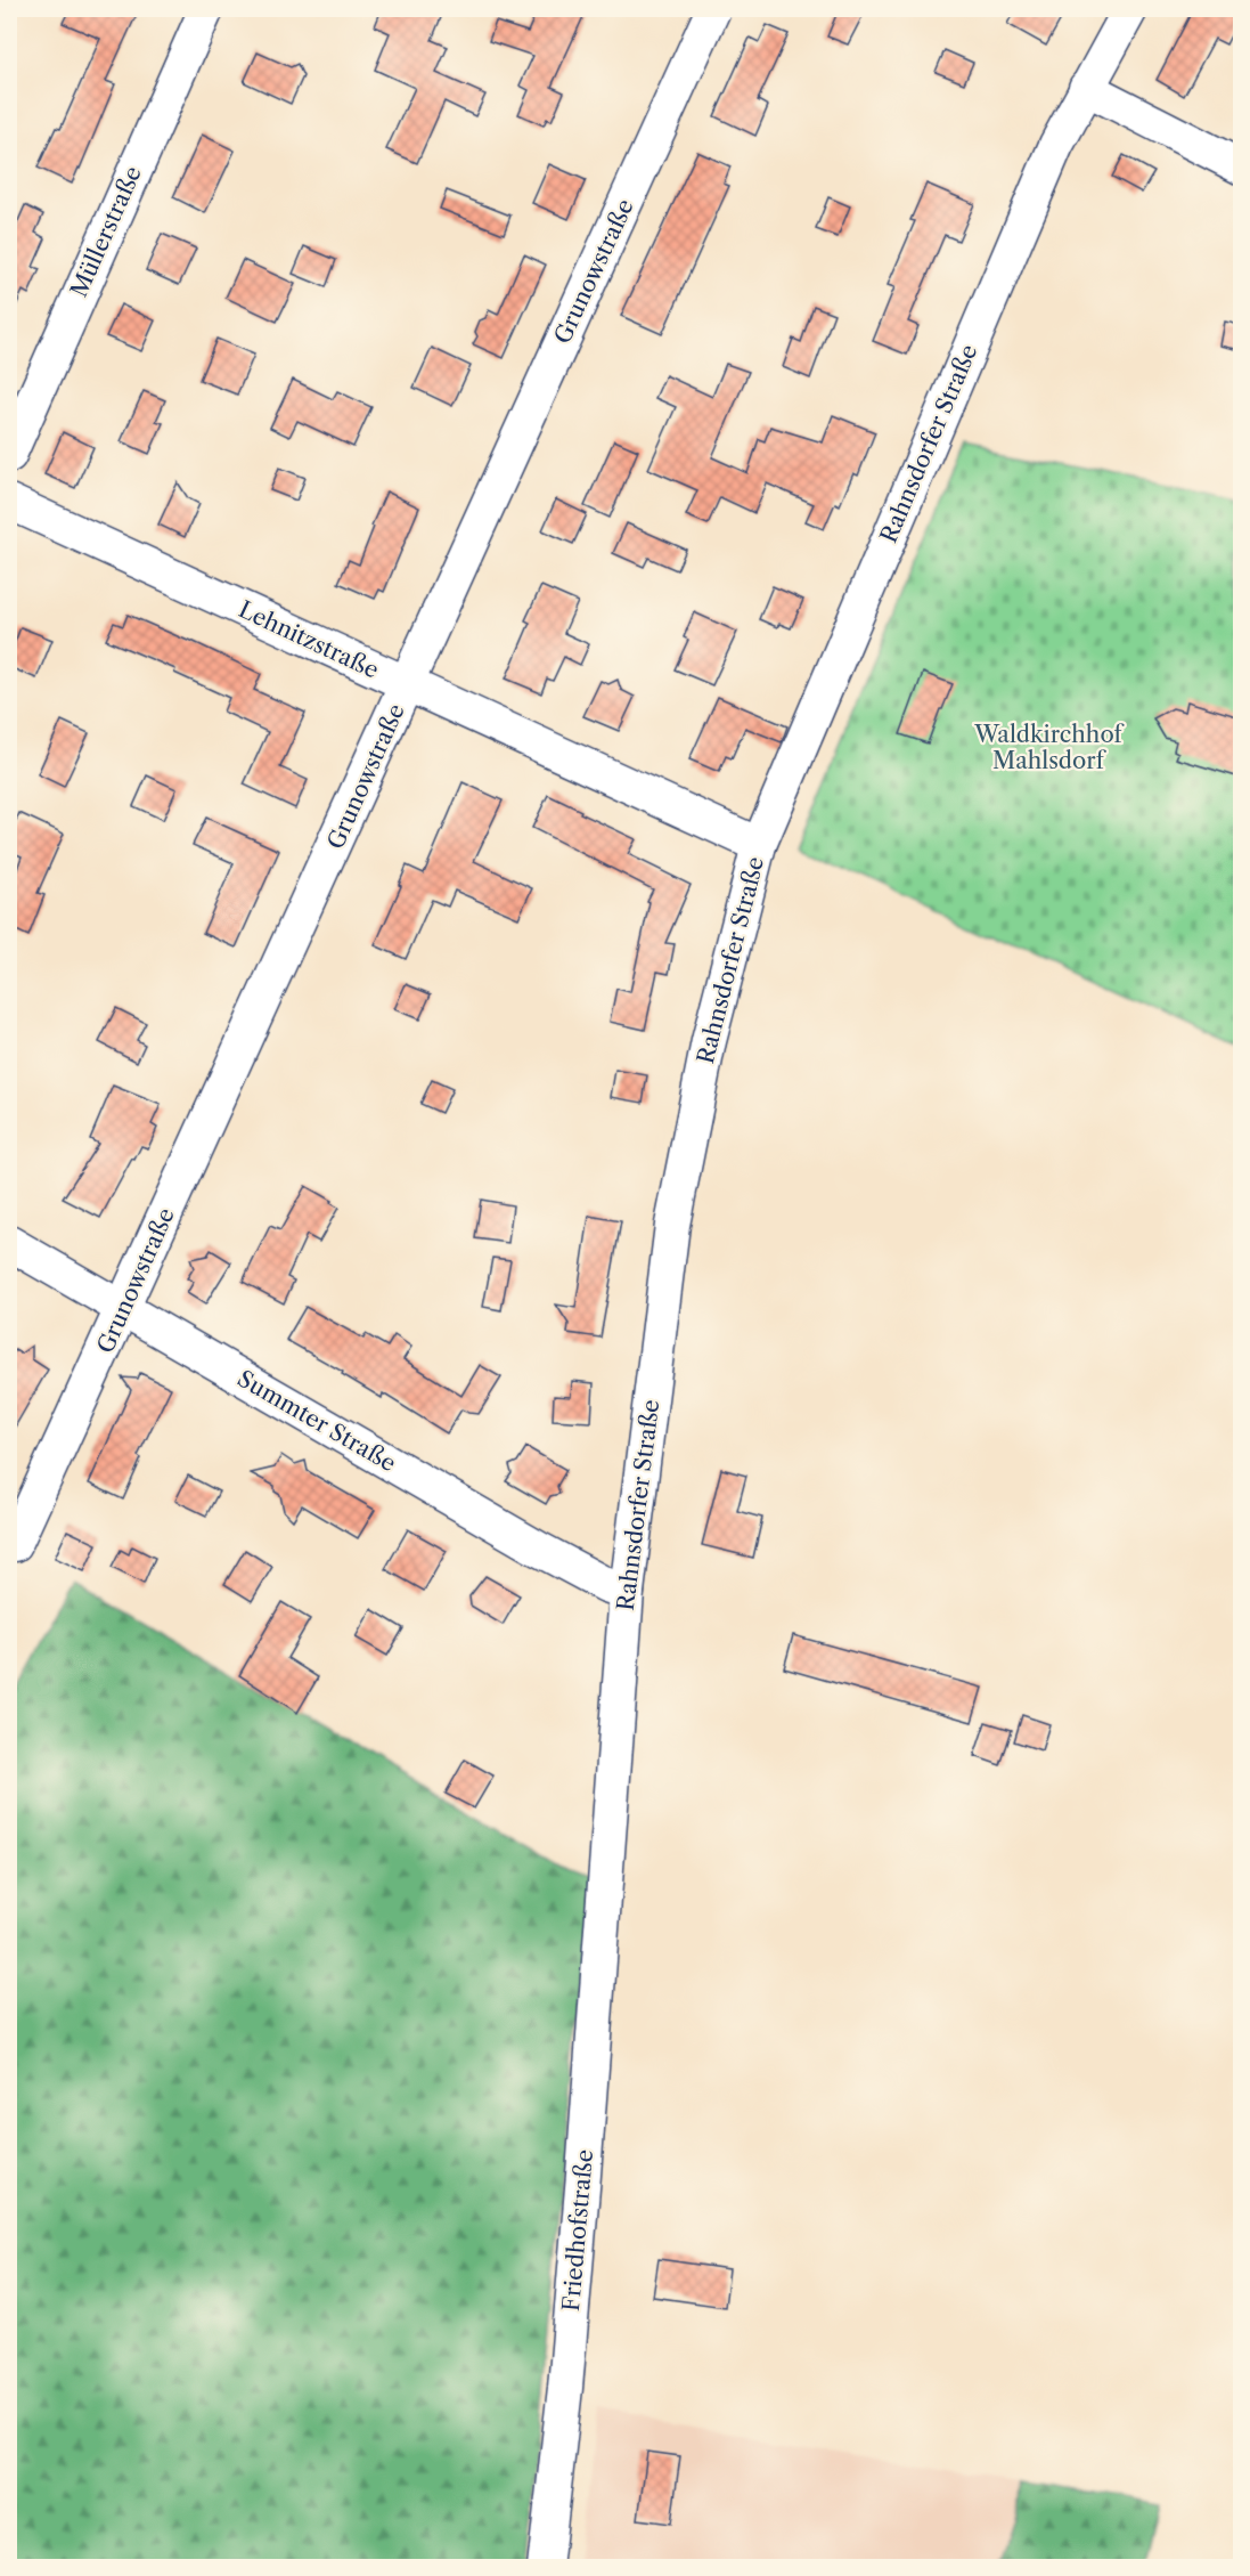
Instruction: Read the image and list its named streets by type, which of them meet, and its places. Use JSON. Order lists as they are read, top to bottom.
{
  "streets": {
    "street": [
      "Müllerstraße",
      "Grunowstraße",
      "Rahnsdorfer Straße",
      "Lehnitzstraße",
      "Summter Straße",
      "Friedhofstraße"
    ]
  },
  "crossings": [
    ["Grunowstraße", "Lehnitzstraße"],
    ["Grunowstraße", "Summter Straße"],
    ["Rahnsdorfer Straße", "Lehnitzstraße"],
    ["Rahnsdorfer Straße", "Summter Straße"],
    ["Rahnsdorfer Straße", "Friedhofstraße"]
  ],
  "parks": ["Waldkirchhof Mahlsdorf"]
}
